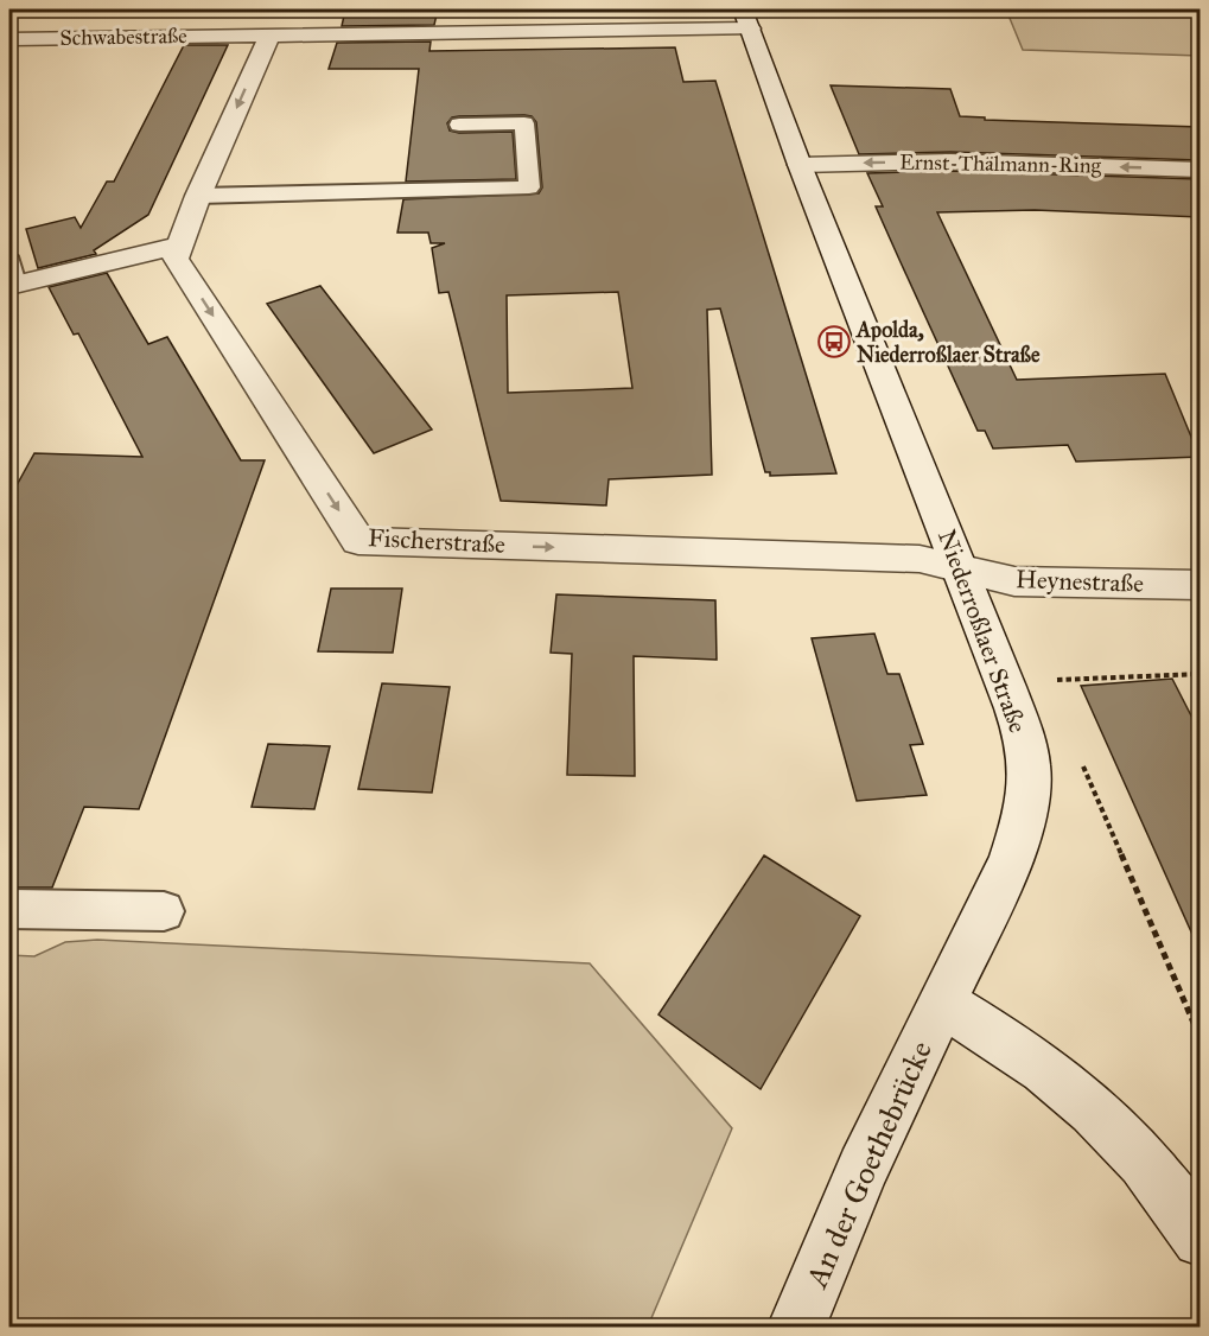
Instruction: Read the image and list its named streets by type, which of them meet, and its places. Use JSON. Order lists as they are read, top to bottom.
{
  "streets": {
    "street": [
      "Schwabestraße",
      "Ernst-Thälmann-Ring",
      "Fischerstraße",
      "Heynestraße",
      "Niederroßlaer Straße",
      "An der Goethebrücke"
    ]
  },
  "crossings": [
    ["Schwabestraße", "Niederroßlaer Straße"],
    ["Ernst-Thälmann-Ring", "Niederroßlaer Straße"],
    ["Fischerstraße", "Heynestraße"],
    ["Fischerstraße", "Niederroßlaer Straße"],
    ["Heynestraße", "Niederroßlaer Straße"],
    ["Niederroßlaer Straße", "An der Goethebrücke"]
  ],
  "one_way": ["Ernst-Thälmann-Ring", "Fischerstraße"],
  "places": {
    "bus stop": ["Apolda, Niederroßlaer Straße"]
  }
}
